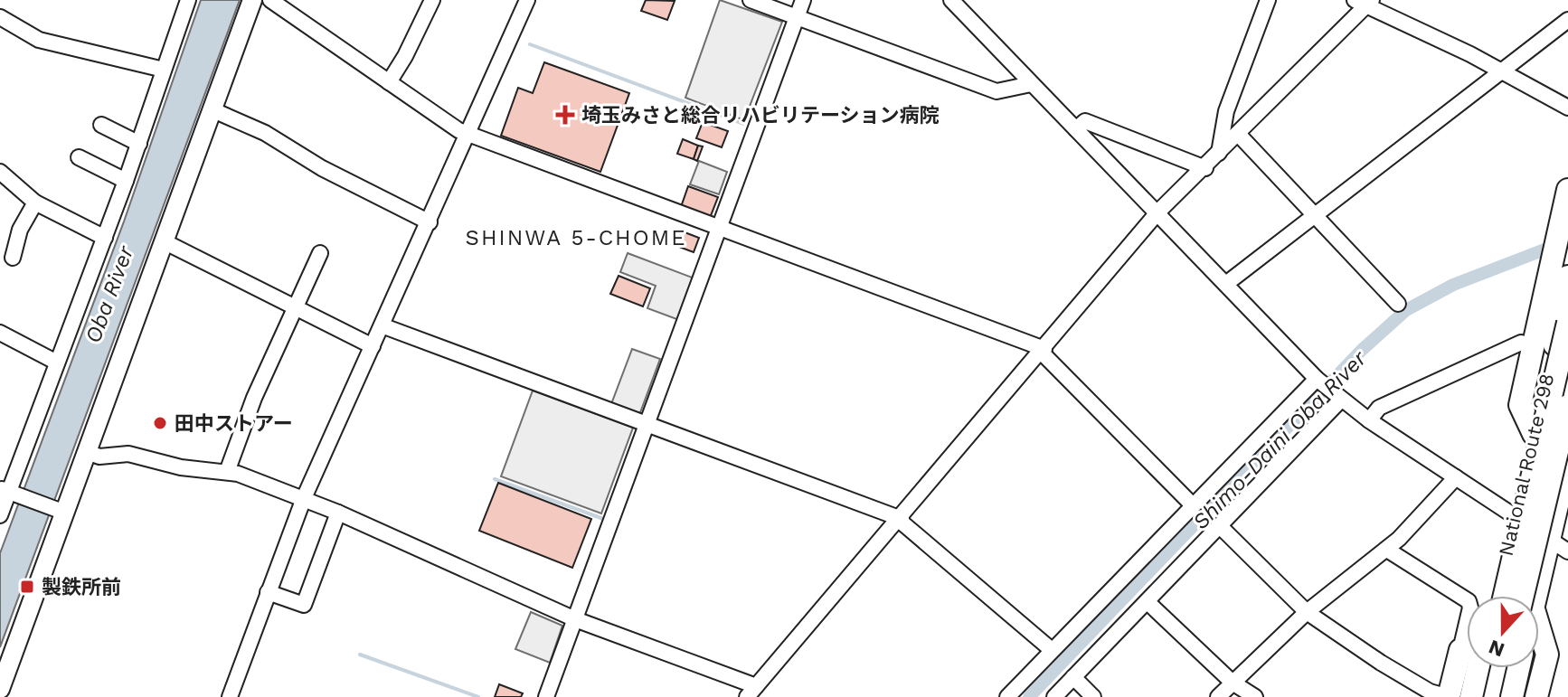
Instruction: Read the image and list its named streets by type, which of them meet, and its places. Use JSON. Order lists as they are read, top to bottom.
{
  "streets": {
    "highway": ["National Route 298"]
  },
  "districts": ["SHINWA 5-CHOME"],
  "water": ["Oba River", "Shimo-Daini Oba River"],
  "places": {
    "health": ["埼玉みさと総合リハビリテーション病院"],
    "other": ["田中ストアー"],
    "transit": ["製鉄所前"]
  },
  "north": "bottom"
}
